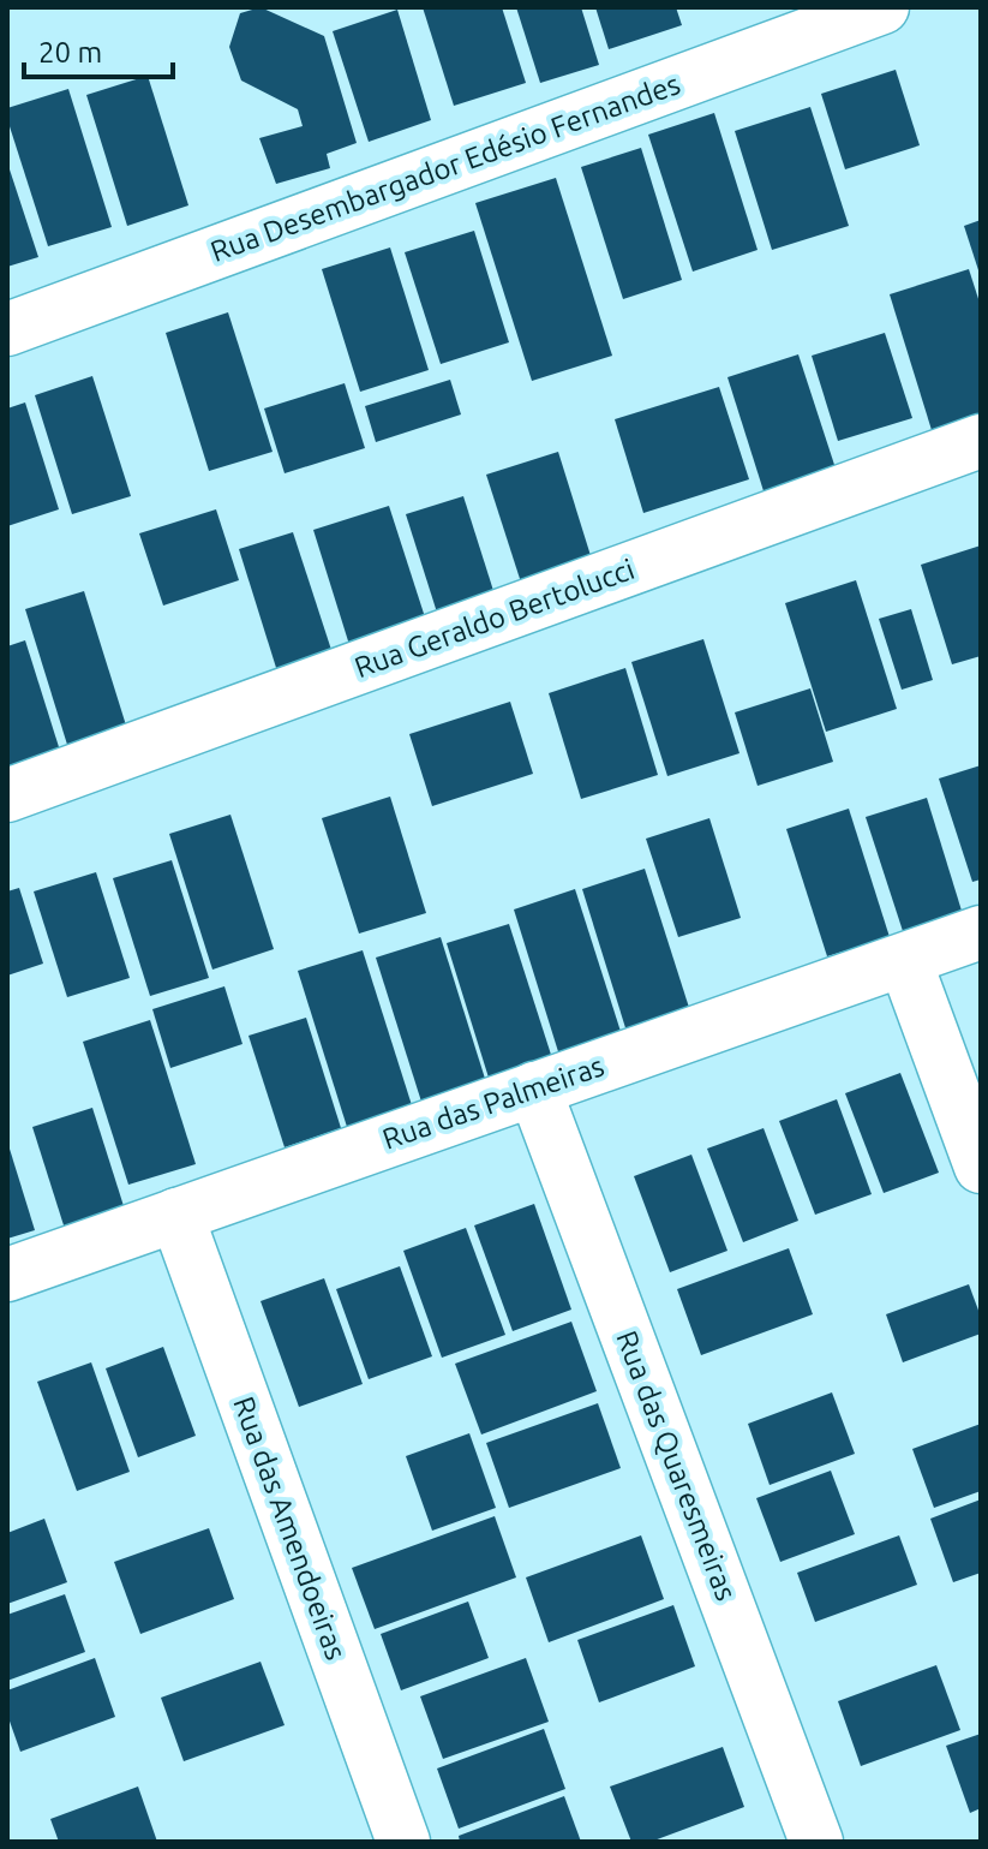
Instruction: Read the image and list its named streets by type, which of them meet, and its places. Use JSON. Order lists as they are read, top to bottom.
{
  "streets": {
    "street": [
      "Rua Desembargador Edésio Fernandes",
      "Rua Geraldo Bertolucci",
      "Rua das Palmeiras",
      "Rua das Quaresmeiras",
      "Rua das Amendoeiras"
    ]
  },
  "crossings": [
    ["Rua das Palmeiras", "Rua das Quaresmeiras"],
    ["Rua das Palmeiras", "Rua das Amendoeiras"]
  ],
  "scale_bar": "20 m"
}
